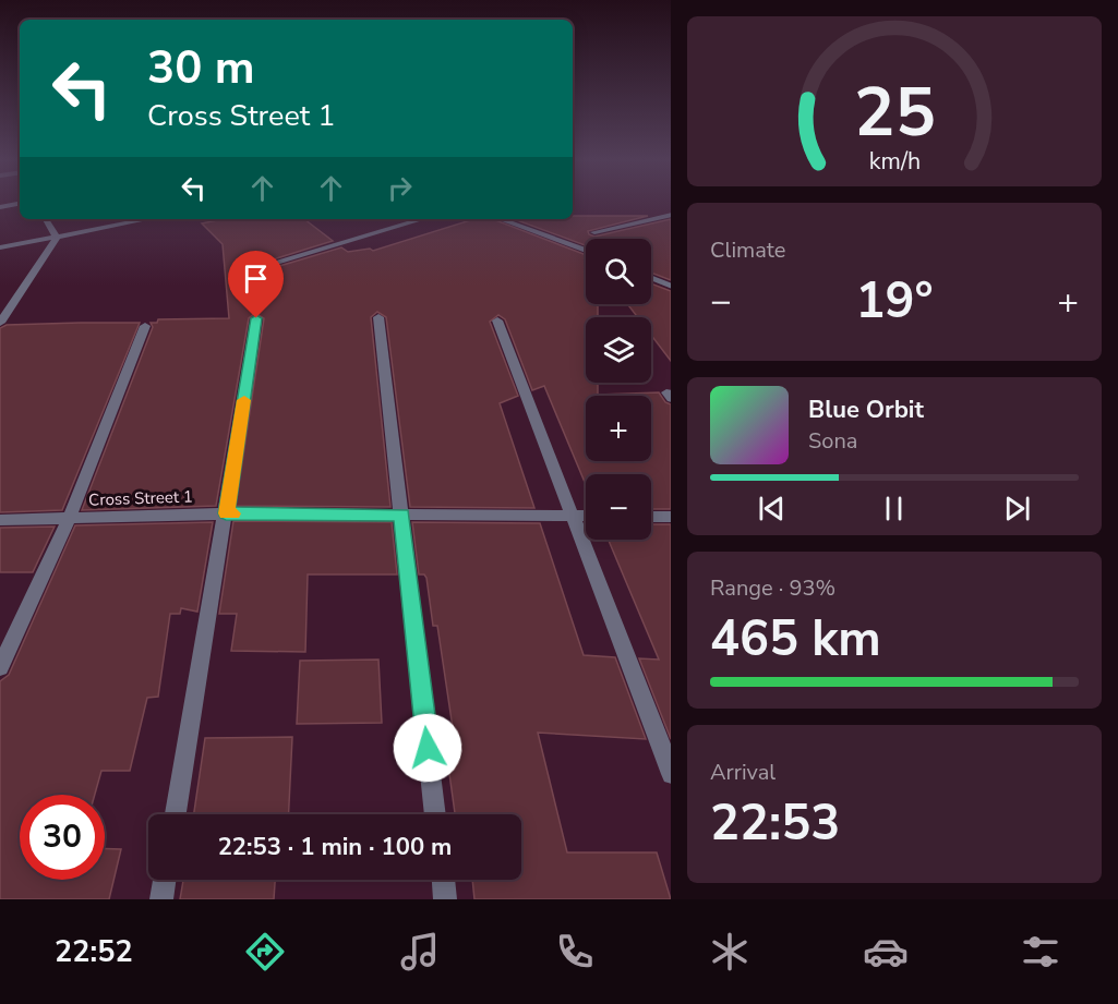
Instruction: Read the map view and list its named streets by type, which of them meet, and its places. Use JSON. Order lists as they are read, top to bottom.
{
  "streets": {
    "street": ["Cross Street 1"]
  },
  "page": {
    "turn": ["30 m", "Cross Street 1"],
    "tile": [
      "Climate",
      ["Range · 93%", "465 km"],
      ["Arrival", "22:53"]
    ],
    "map_buttons": ["+", "−"],
    "heat": ["−", "19°", "+"],
    "song": ["Blue Orbit", "Sona"],
    "limit": "30",
    "trip": "22:53 · 1 min · 100 m",
    "tabs": "22:52",
    "gauge": ["25", "km/h"]
  }
}
